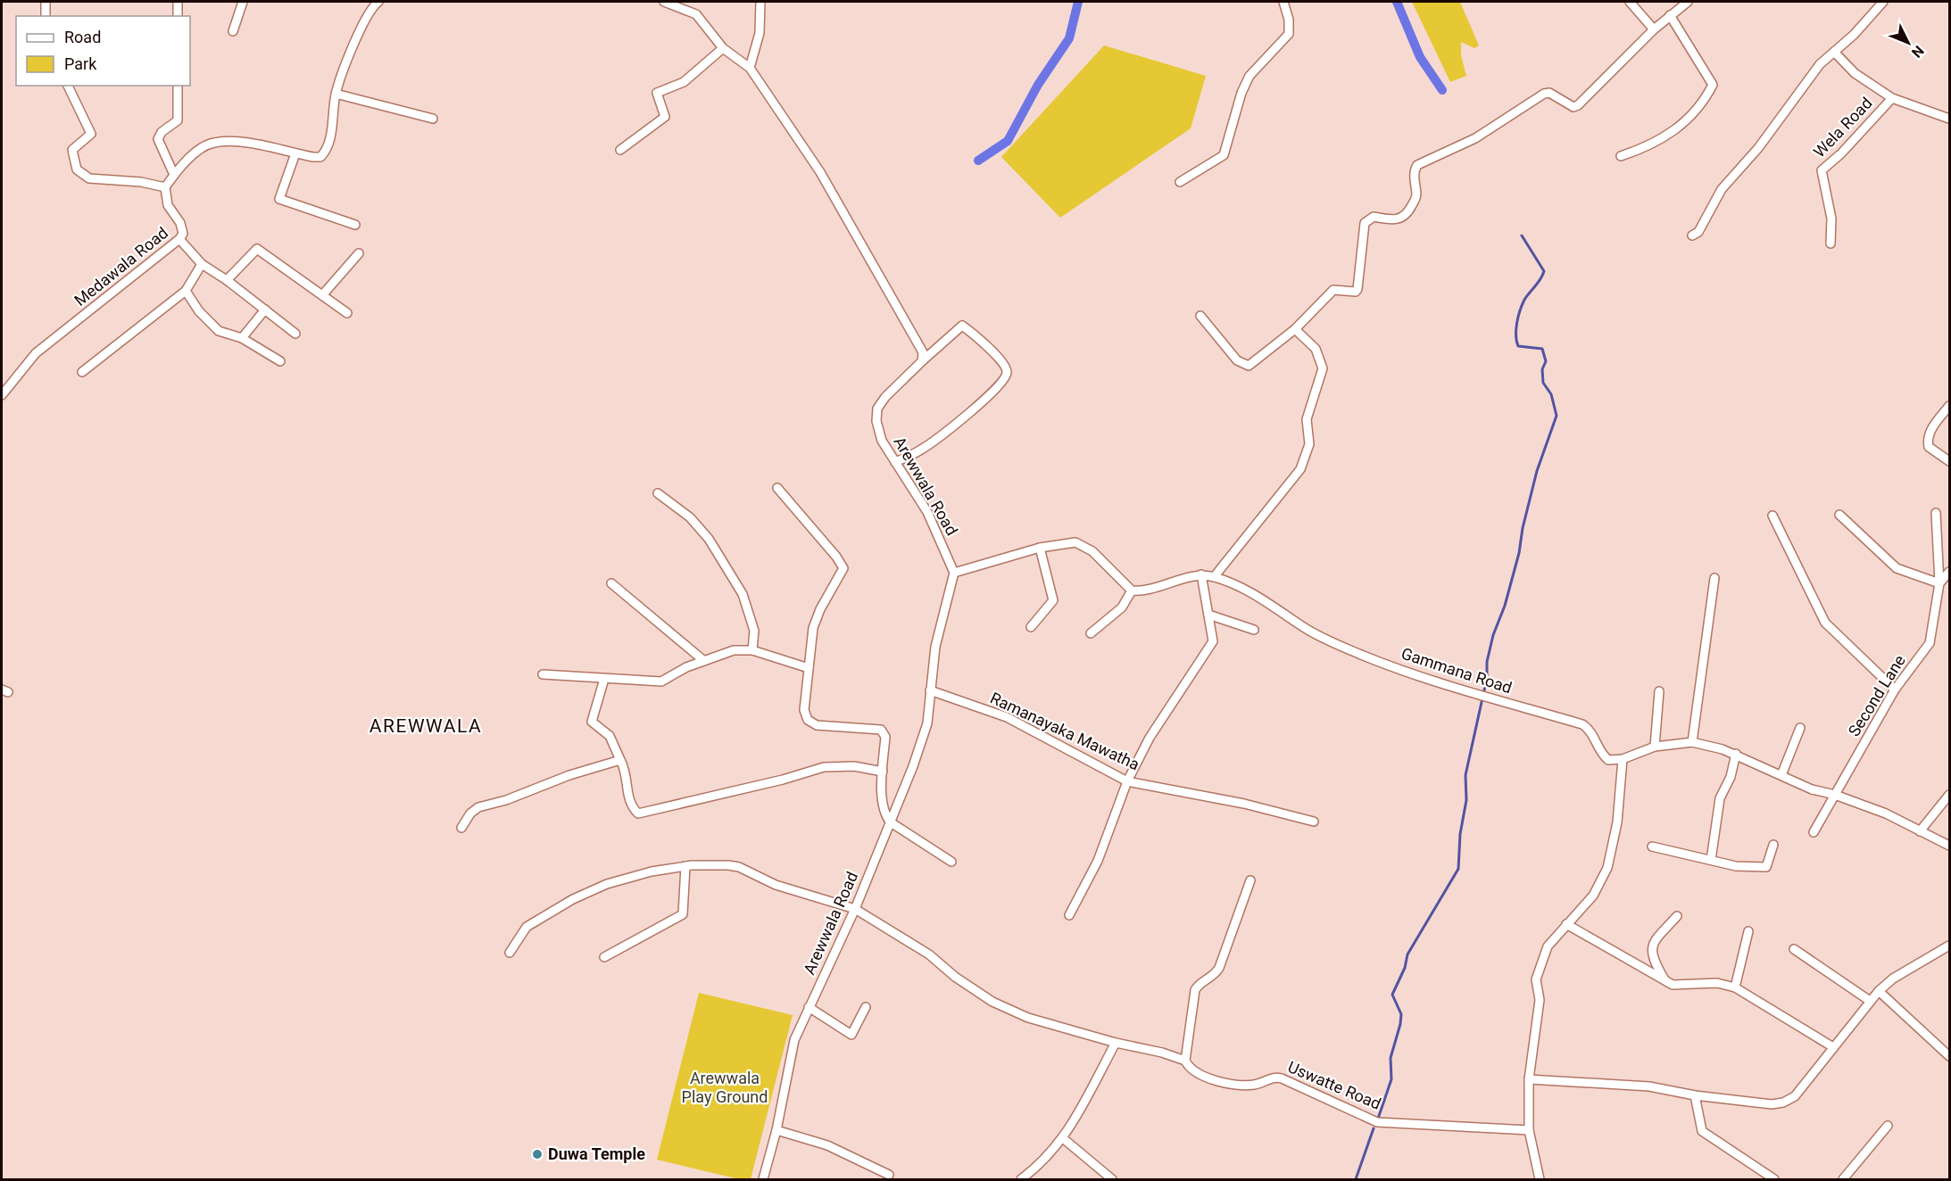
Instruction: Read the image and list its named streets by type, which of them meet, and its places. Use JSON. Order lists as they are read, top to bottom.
{
  "streets": {
    "street": [
      "Wela Road",
      "Medawala Road",
      "Arewwala Road",
      "Gammana Road",
      "Second Lane",
      "Ramanayaka Mawatha",
      "Uswatte Road"
    ]
  },
  "crossings": [
    ["Arewwala Road", "Ramanayaka Mawatha"],
    ["Arewwala Road", "Uswatte Road"]
  ],
  "districts": ["AREWWALA"],
  "parks": ["Arewwala Play Ground"],
  "places": ["Duwa Temple"],
  "legend": ["Road", "Park"],
  "north": "bottom right"
}
